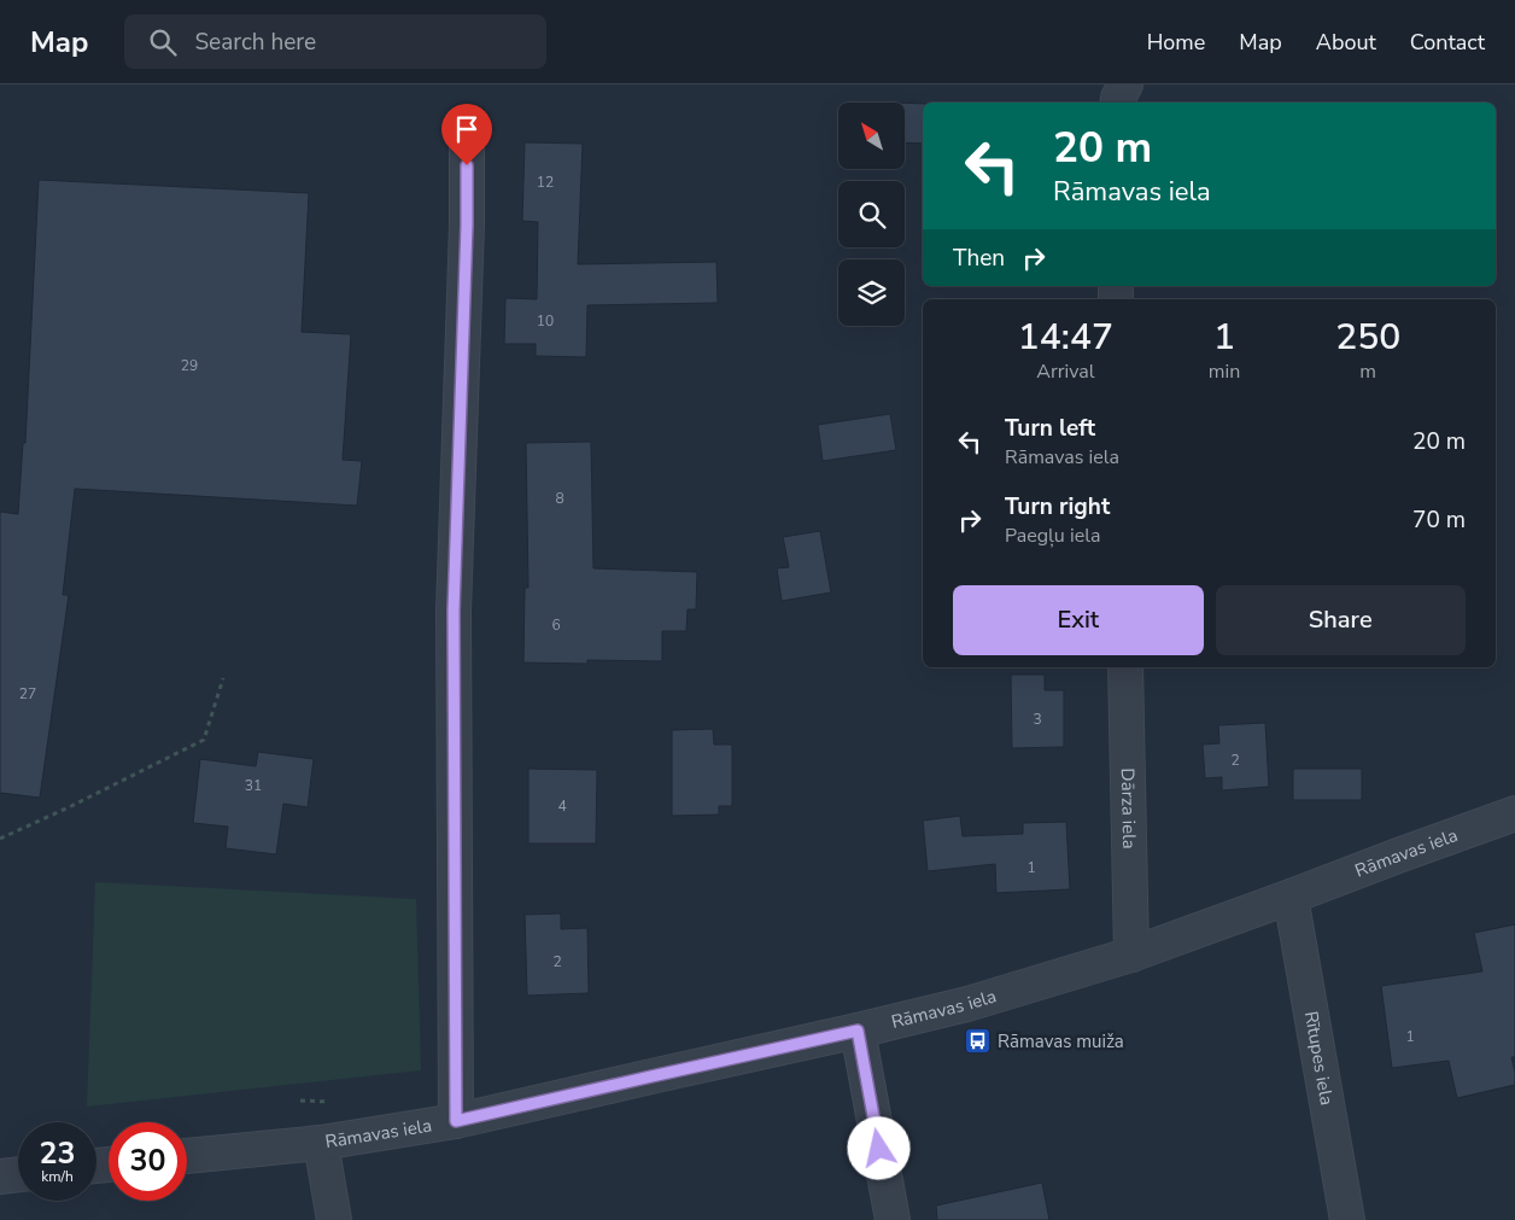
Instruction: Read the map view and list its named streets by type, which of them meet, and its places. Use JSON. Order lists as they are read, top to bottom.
{
  "streets": {
    "street": ["Dārza iela", "Rāmavas iela", "Rītupes iela"]
  },
  "crossings": [
    ["Dārza iela", "Rāmavas iela"],
    ["Rāmavas iela", "Rītupes iela"]
  ],
  "places": {
    "bus stop": ["Rāmavas muiža"]
  },
  "house_numbers": [
    "12",
    "10",
    "29",
    "8",
    "6",
    "27",
    "3",
    "2",
    "31",
    "4",
    "1",
    "2",
    "1"
  ],
  "north": "top left",
  "page": {
    "header": "Map",
    "search": "Search here",
    "nav": [
      "Home",
      "Map",
      "About",
      "Contact"
    ],
    "turn": ["20 m", "Rāmavas iela"],
    "then": "Then",
    "eta": [
      "14:47",
      "Arrival",
      "1",
      "min",
      "250",
      "m"
    ],
    "list": [
      {
        "name": "Turn left",
        "note": "Rāmavas iela",
        "value": "20 m"
      },
      {
        "name": "Turn right",
        "note": "Paegļu iela",
        "value": "70 m"
      }
    ],
    "buttons": ["Exit", "Share"],
    "speed": "23 km/h",
    "limit": "30"
  }
}
